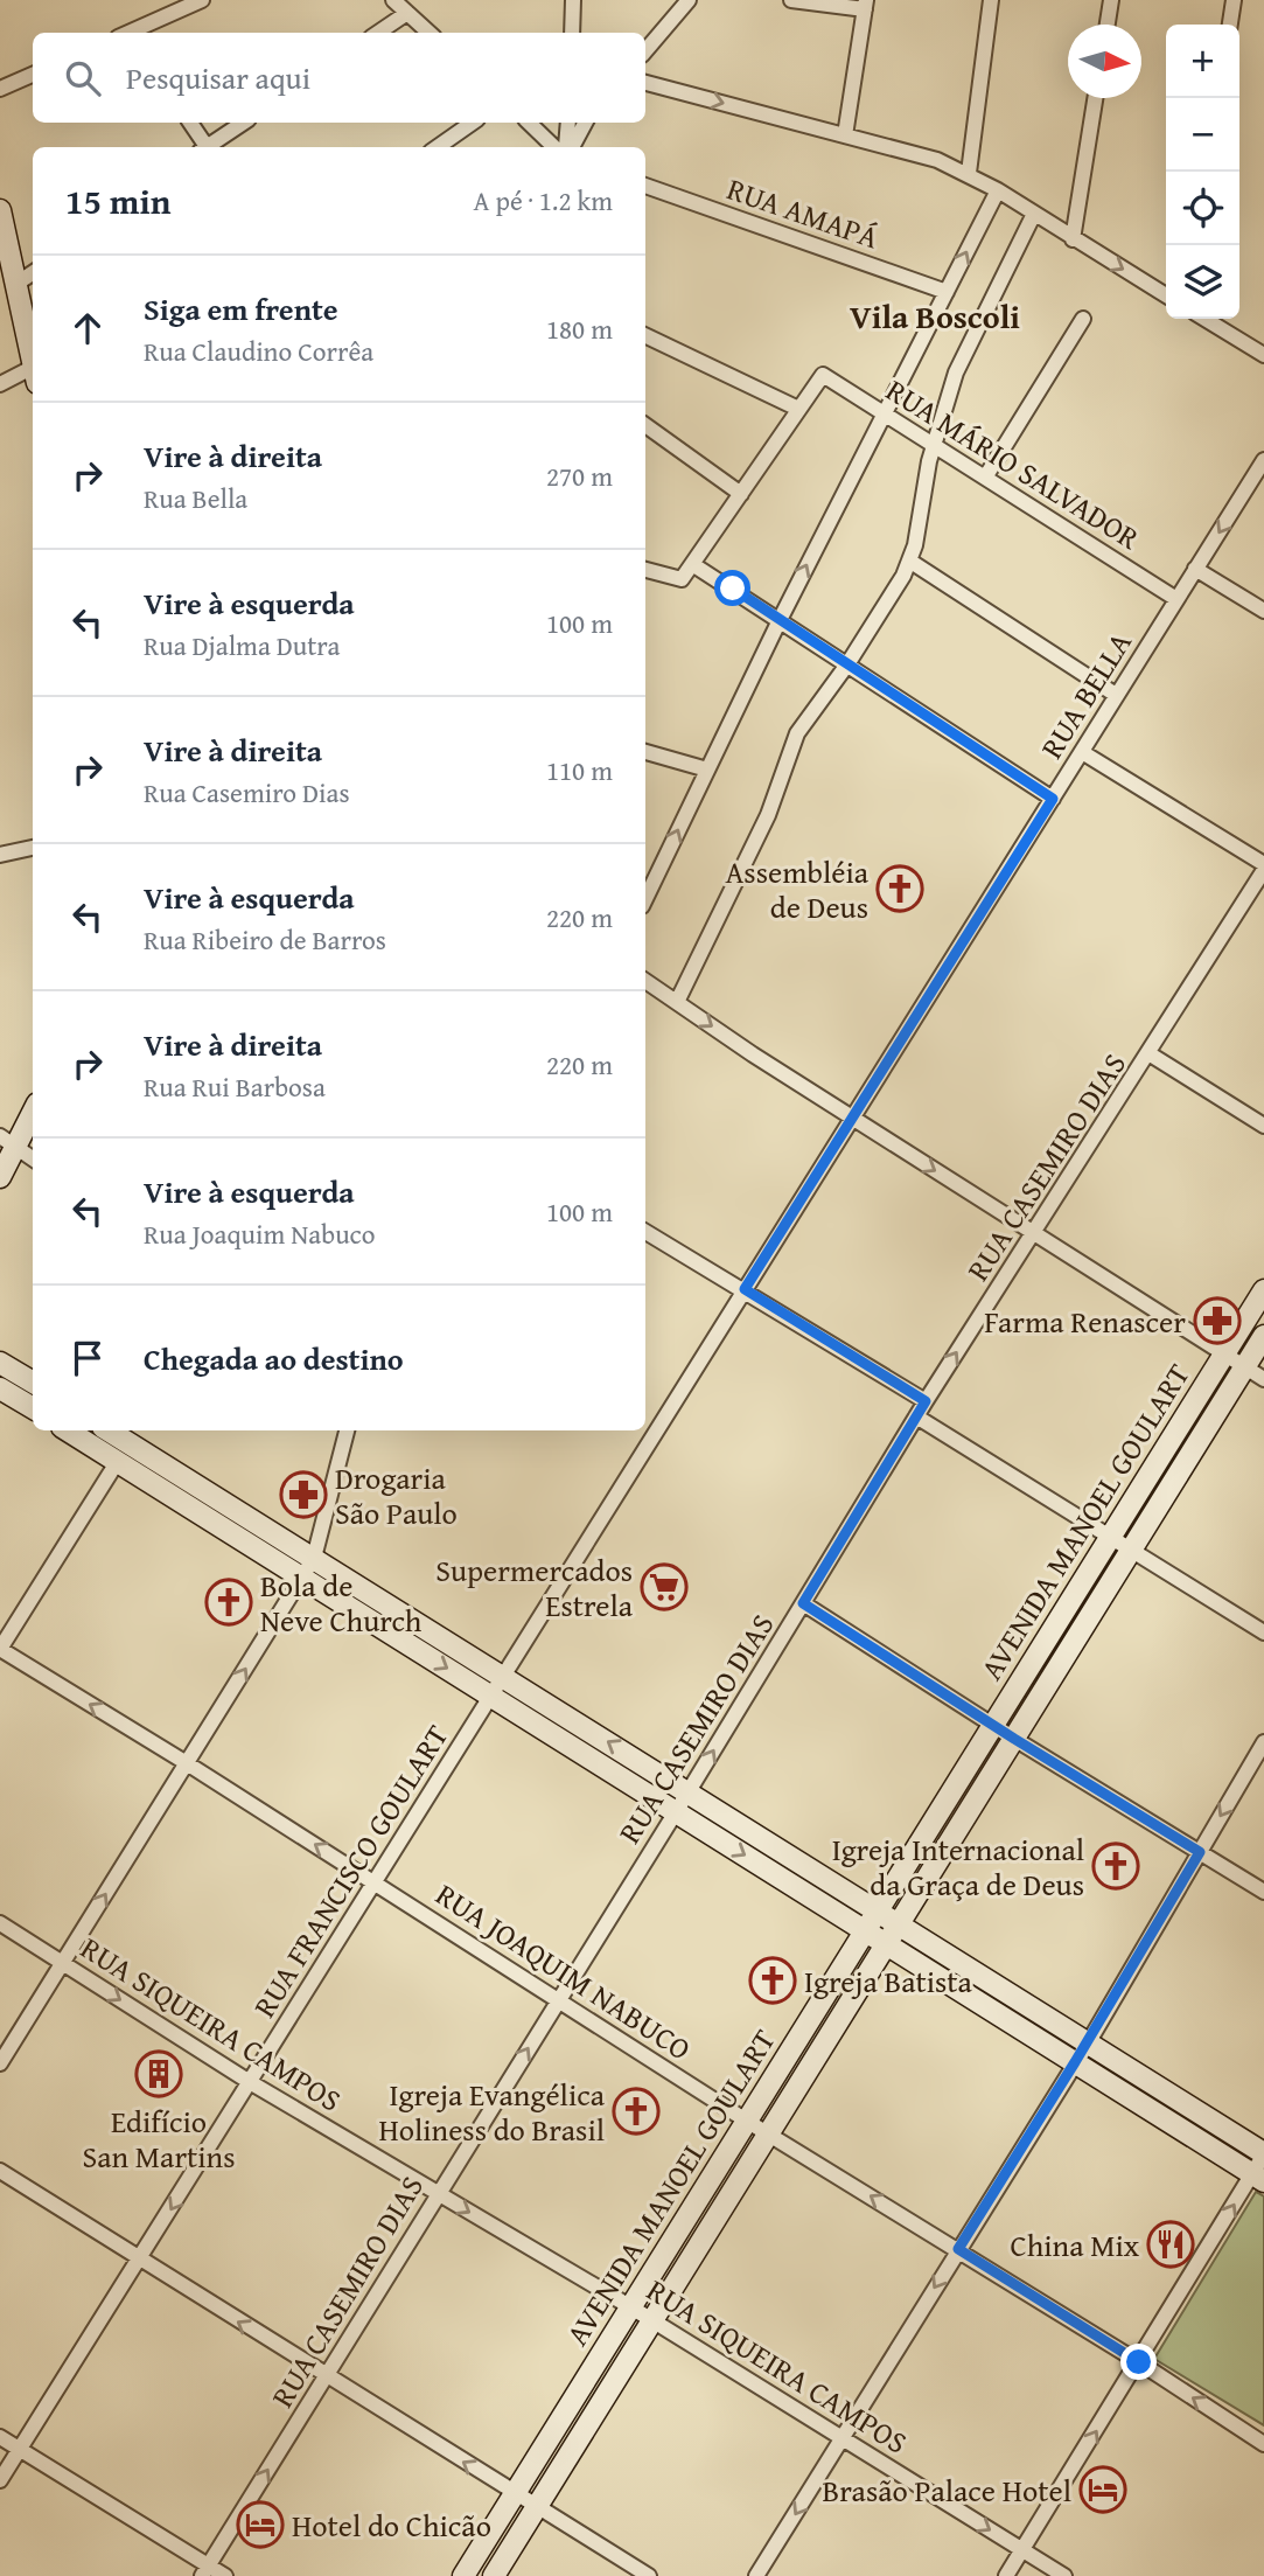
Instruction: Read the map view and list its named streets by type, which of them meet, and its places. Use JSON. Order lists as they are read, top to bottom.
{
  "streets": {
    "main road": ["AVENIDA MANOEL GOULART"],
    "street": [
      "RUA AMAPÁ",
      "RUA MÁRIO SALVADOR",
      "RUA BELLA",
      "RUA CASEMIRO DIAS",
      "RUA FRANCISCO GOULART",
      "RUA JOAQUIM NABUCO",
      "RUA SIQUEIRA CAMPOS"
    ]
  },
  "crossings": [
    ["RUA MÁRIO SALVADOR", "RUA BELLA"],
    ["RUA BELLA", "RUA FRANCISCO GOULART"],
    ["RUA CASEMIRO DIAS", "RUA JOAQUIM NABUCO"],
    ["RUA CASEMIRO DIAS", "RUA SIQUEIRA CAMPOS"],
    ["AVENIDA MANOEL GOULART", "RUA JOAQUIM NABUCO"],
    ["AVENIDA MANOEL GOULART", "RUA SIQUEIRA CAMPOS"],
    ["RUA FRANCISCO GOULART", "RUA JOAQUIM NABUCO"],
    ["RUA FRANCISCO GOULART", "RUA SIQUEIRA CAMPOS"]
  ],
  "one_way": ["RUA CASEMIRO DIAS", "RUA JOAQUIM NABUCO", "RUA SIQUEIRA CAMPOS"],
  "districts": ["Vila Boscoli"],
  "places": {
    "church": [
      "Assembléia de Deus",
      "Bola de Neve Church",
      "Igreja Internacional da Graça de Deus",
      "Igreja Batista",
      "Igreja Evangélica Holiness do Brasil"
    ],
    "pharmacy": ["Farma Renascer", "Drogaria São Paulo"],
    "supermarket": ["Supermercados Estrela"],
    "building": ["Edifício San Martins"],
    "restaurant": ["China Mix"],
    "hotel": ["Brasão Palace Hotel", "Hotel do Chicão"]
  },
  "north": "right",
  "page": {
    "map_buttons": ["+", "−"],
    "search": "Pesquisar aqui",
    "heading": ["15 min", "A pé · 1.2 km"],
    "list": [
      ["Siga em frente", "Rua Claudino Corrêa", "180 m"],
      ["Vire à direita", "Rua Bella", "270 m"],
      ["Vire à esquerda", "Rua Djalma Dutra", "100 m"],
      ["Vire à direita", "Rua Casemiro Dias", "110 m"],
      ["Vire à esquerda", "Rua Ribeiro de Barros", "220 m"],
      ["Vire à direita", "Rua Rui Barbosa", "220 m"],
      ["Vire à esquerda", "Rua Joaquim Nabuco", "100 m"],
      "Chegada ao destino"
    ]
  }
}
